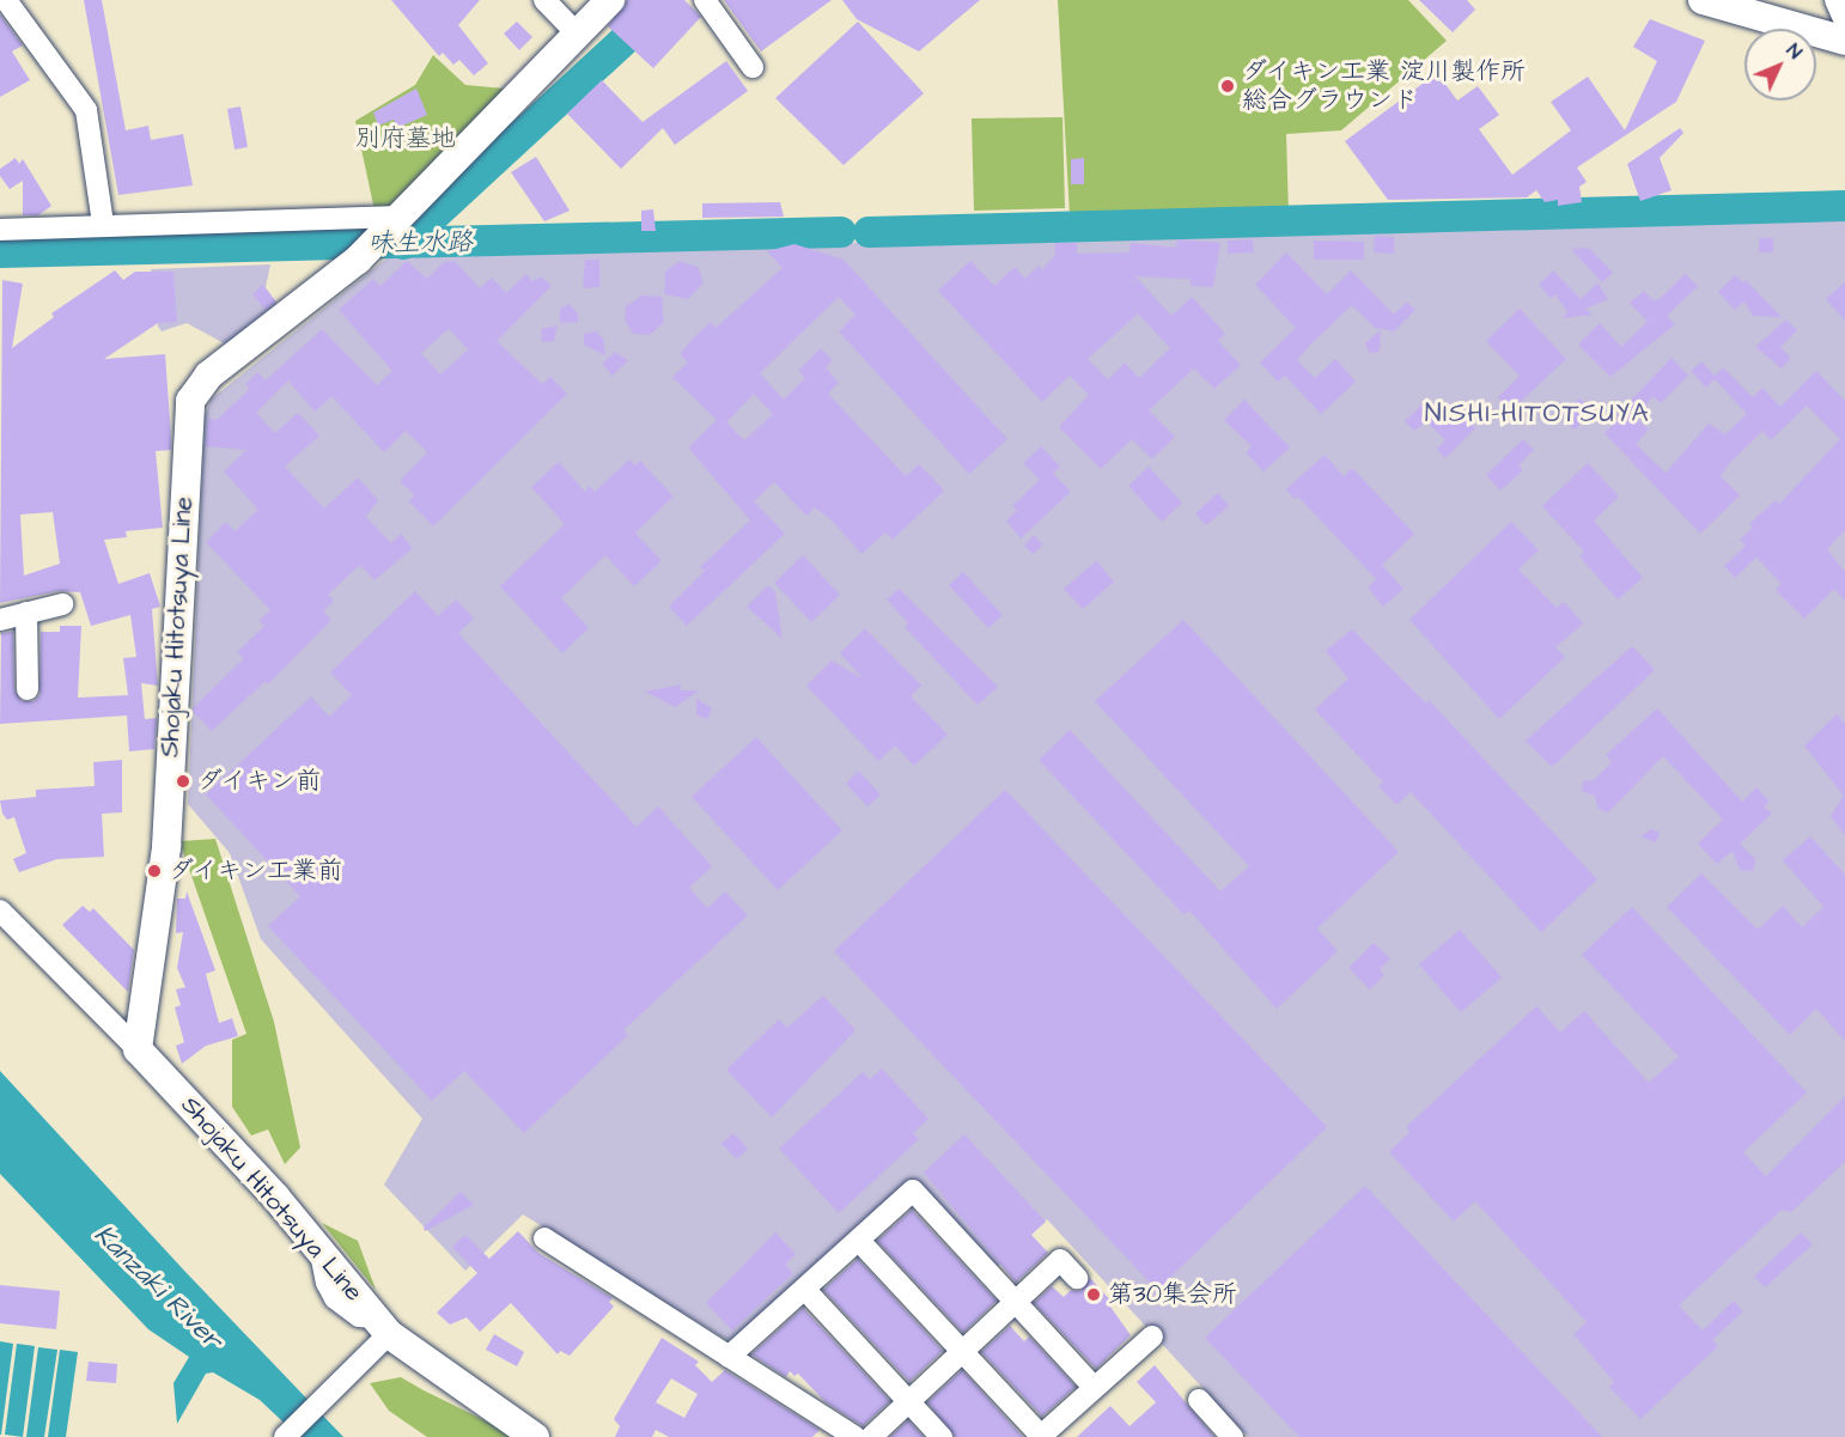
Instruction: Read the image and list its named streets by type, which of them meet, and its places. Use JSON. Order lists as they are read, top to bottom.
{
  "streets": {
    "main road": ["Shojaku Hitotsuya Line"]
  },
  "districts": ["NISHI-HITOTSUYA"],
  "water": ["味生水路", "Kanzaki River"],
  "parks": ["別府墓地"],
  "places": [
    "ダイキン工業 淀川製作所 総合グラウンド",
    "ダイキン前",
    "ダイキン工業前",
    "第30集会所"
  ],
  "north": "top right"
}
